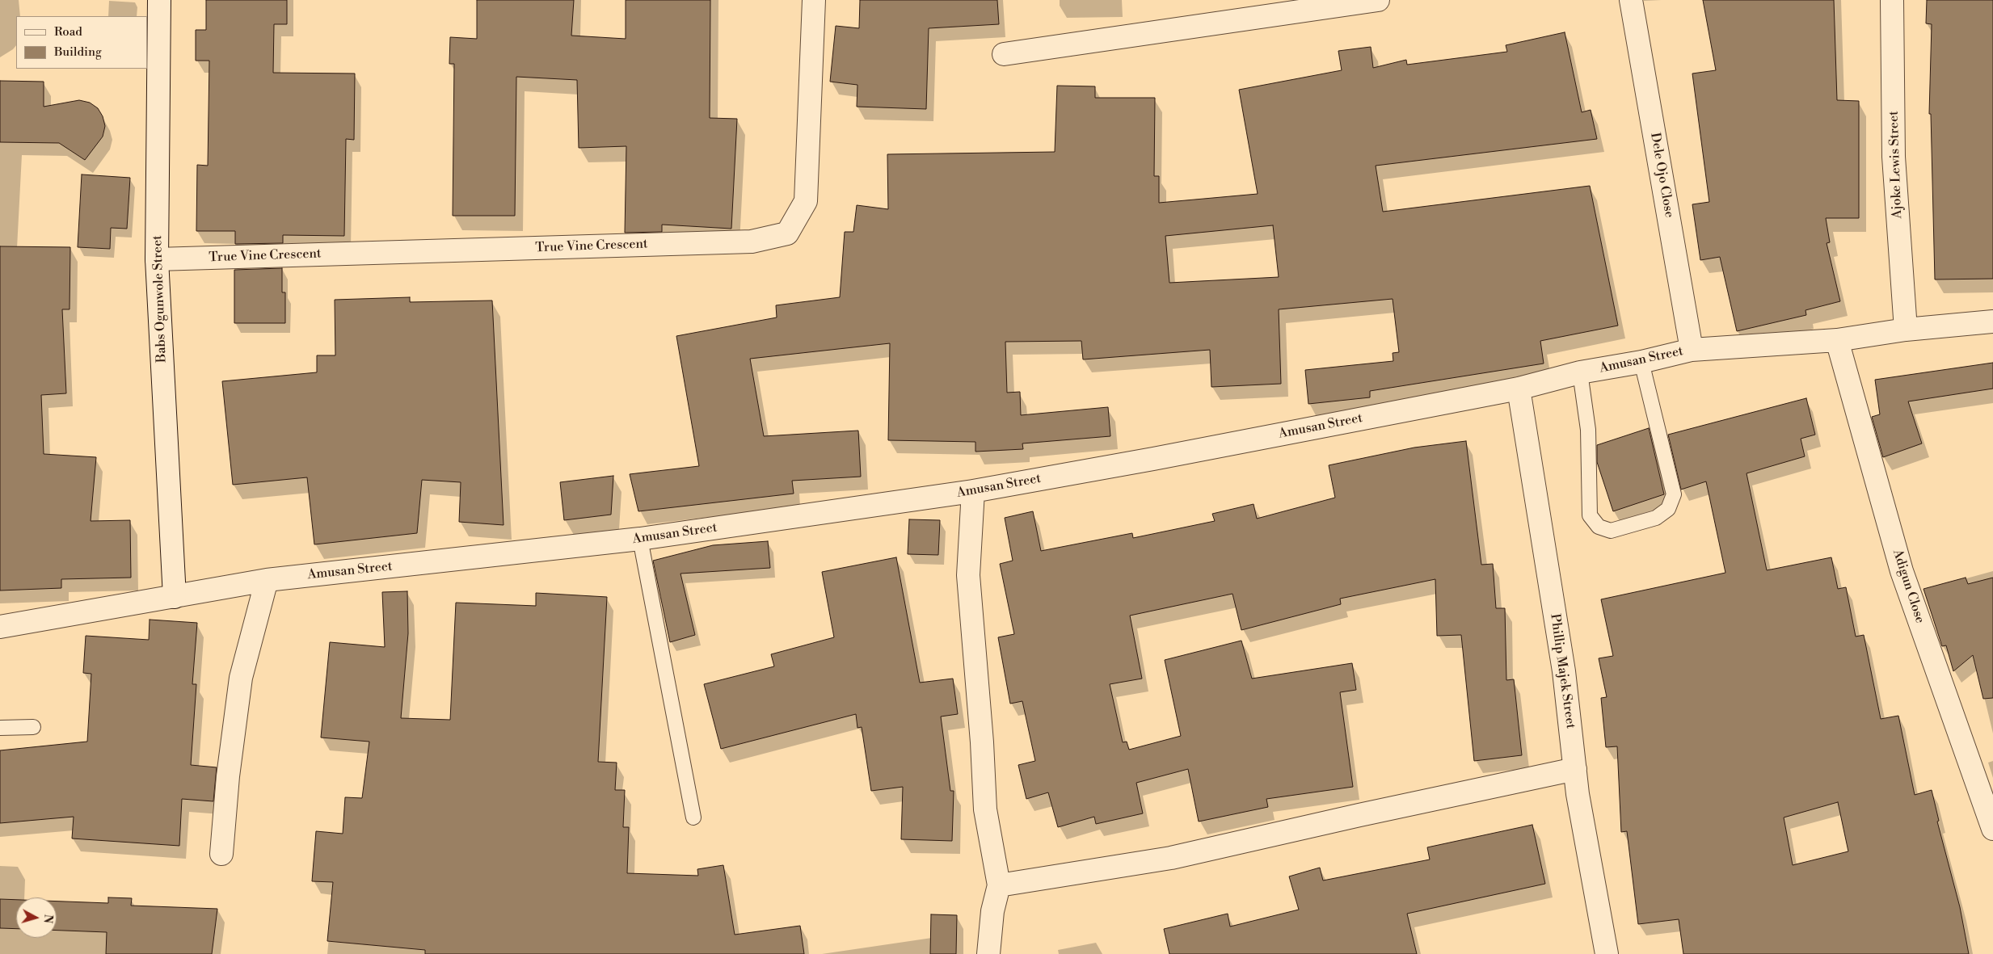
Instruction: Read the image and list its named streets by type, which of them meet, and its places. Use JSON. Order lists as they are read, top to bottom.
{
  "streets": {
    "street": [
      "Ajoke Lewis Street",
      "Dele Ojo Close",
      "True Vine Crescent",
      "Babs Ogunwole Street",
      "Amusan Street",
      "Adigun Close",
      "Phillip Majek Street"
    ]
  },
  "crossings": [
    ["Ajoke Lewis Street", "Amusan Street"],
    ["Dele Ojo Close", "Amusan Street"],
    ["True Vine Crescent", "Babs Ogunwole Street"],
    ["Babs Ogunwole Street", "Amusan Street"],
    ["Amusan Street", "Adigun Close"],
    ["Amusan Street", "Phillip Majek Street"]
  ],
  "legend": ["Road", "Building"],
  "north": "right"
}
